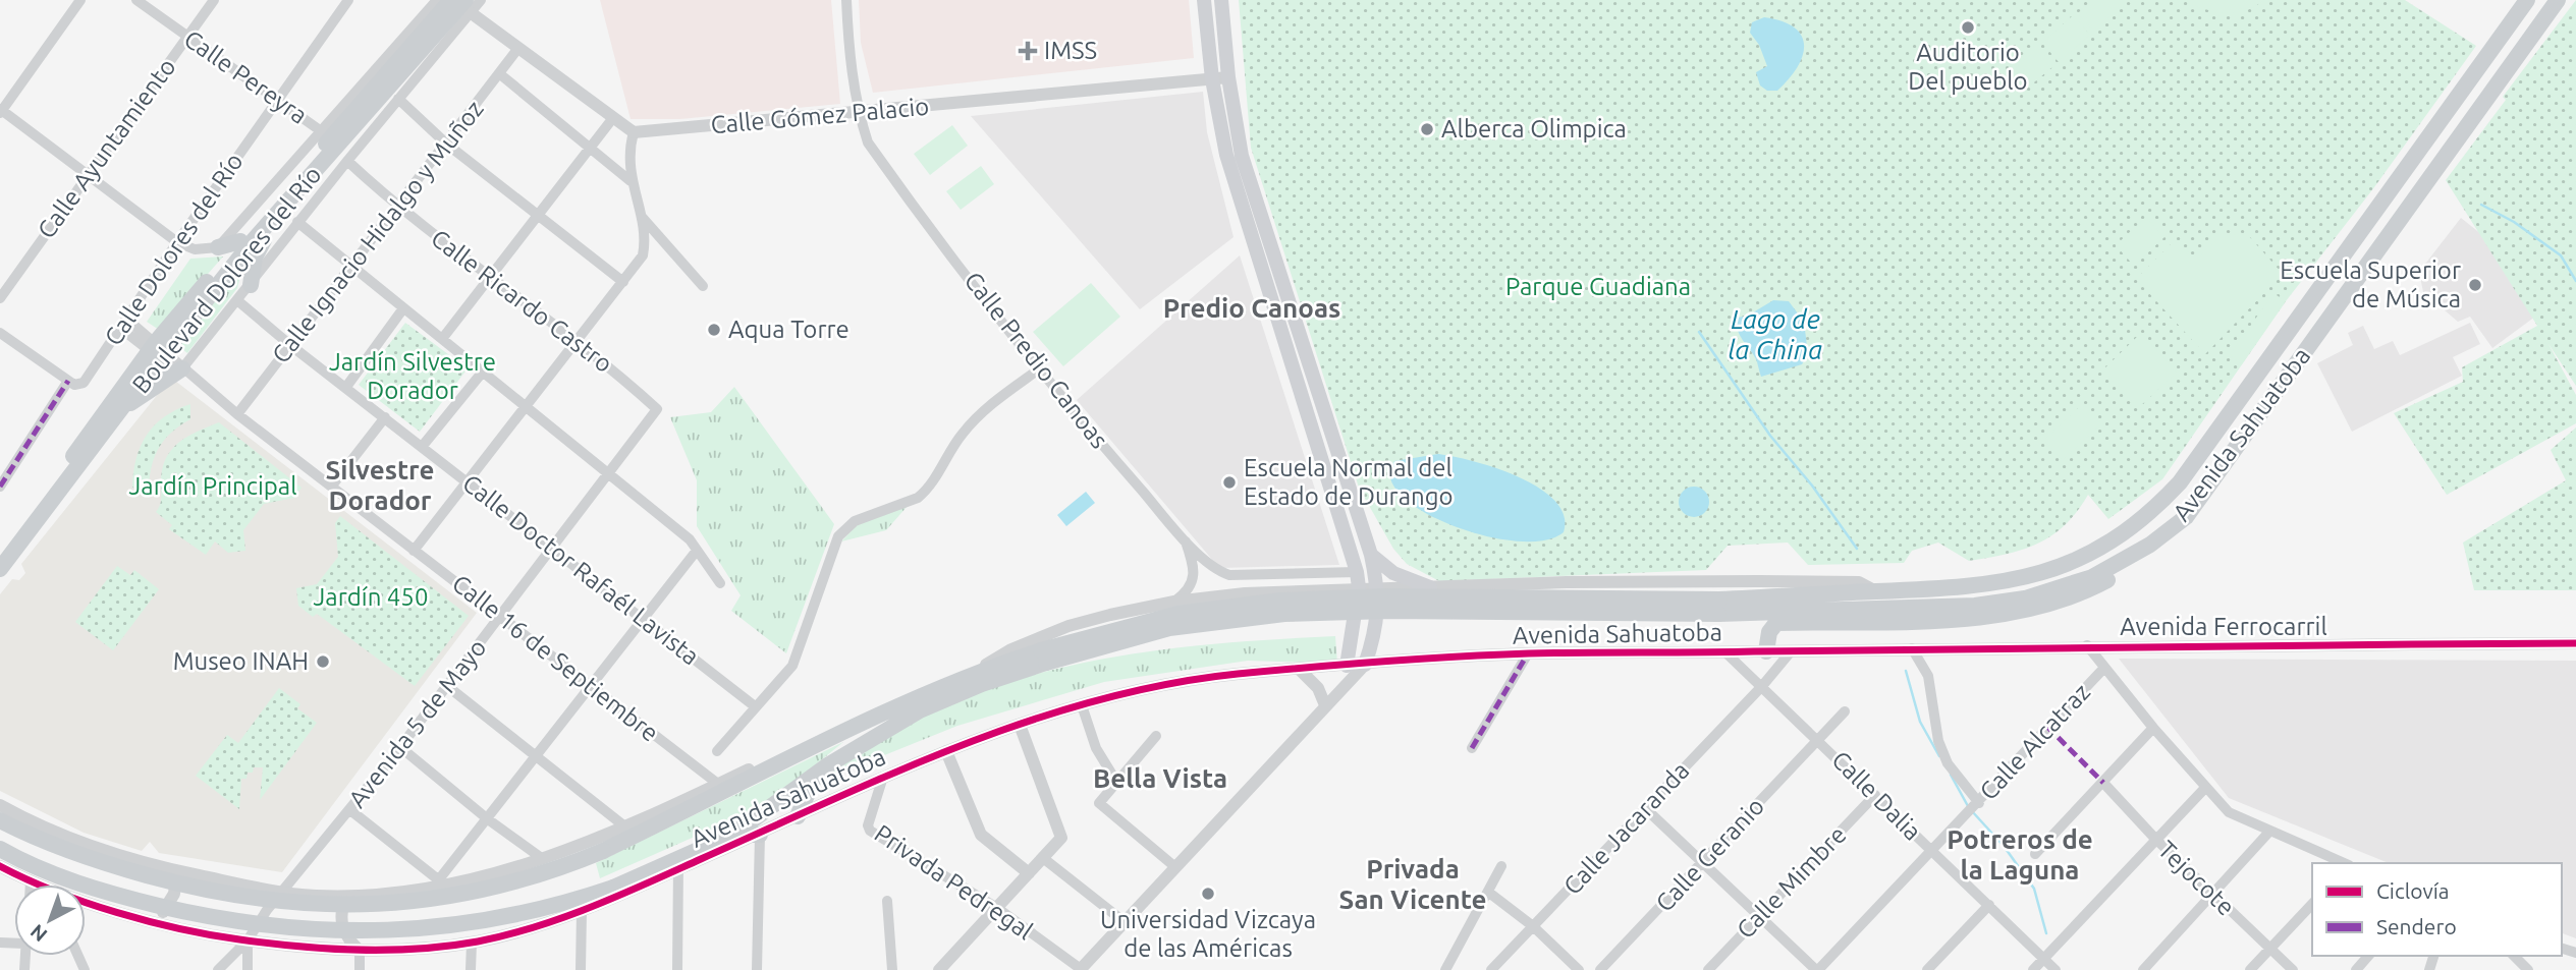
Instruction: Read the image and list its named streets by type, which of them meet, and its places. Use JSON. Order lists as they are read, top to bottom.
{
  "streets": {
    "main road": ["Boulevard Dolores del Río", "Avenida Sahuatoba"],
    "street": [
      "Calle Pereyra",
      "Calle Gómez Palacio",
      "Calle Ayuntamiento",
      "Calle Ignacio Hidalgo y Muñoz",
      "Calle Dolores del Río",
      "Calle Ricardo Castro",
      "Calle Predio Canoas",
      "Calle Doctor Rafaél Lavista",
      "Avenida Ferrocarril",
      "Calle 16 de Septiembre",
      "Avenida 5 de Mayo",
      "Calle Alcatraz",
      "Calle Dalia",
      "Calle Jacaranda",
      "Calle Geranio",
      "Tejocote",
      "Privada Pedregal",
      "Calle Mimbre"
    ]
  },
  "crossings": [
    ["Calle Pereyra", "Calle Ayuntamiento"],
    ["Calle Pereyra", "Calle Dolores del Río"],
    ["Calle Gómez Palacio", "Calle Predio Canoas"],
    ["Calle Ignacio Hidalgo y Muñoz", "Calle Ricardo Castro"],
    ["Calle Ignacio Hidalgo y Muñoz", "Calle Doctor Rafaél Lavista"],
    ["Calle Ignacio Hidalgo y Muñoz", "Calle 16 de Septiembre"],
    ["Calle Dolores del Río", "Calle 16 de Septiembre"],
    ["Boulevard Dolores del Río", "Calle 16 de Septiembre"],
    ["Calle Ricardo Castro", "Avenida 5 de Mayo"],
    ["Avenida Sahuatoba", "Avenida Ferrocarril"],
    ["Avenida Sahuatoba", "Calle 16 de Septiembre"],
    ["Avenida Sahuatoba", "Avenida 5 de Mayo"],
    ["Avenida Sahuatoba", "Calle Dalia"],
    ["Avenida Sahuatoba", "Calle Jacaranda"],
    ["Avenida Sahuatoba", "Privada Pedregal"],
    ["Calle Doctor Rafaél Lavista", "Avenida 5 de Mayo"],
    ["Calle 16 de Septiembre", "Avenida 5 de Mayo"],
    ["Calle Alcatraz", "Calle Dalia"],
    ["Calle Dalia", "Calle Jacaranda"],
    ["Calle Dalia", "Calle Geranio"],
    ["Calle Dalia", "Calle Mimbre"]
  ],
  "districts": [
    "Predio Canoas",
    "Silvestre Dorador",
    "Bella Vista",
    "Potreros de la Laguna",
    "Privada San Vicente"
  ],
  "water": ["Lago de la China"],
  "parks": [
    "Parque Guadiana",
    "Jardín Silvestre Dorador",
    "Jardín Principal",
    "Jardín 450"
  ],
  "places": {
    "other": [
      "Auditorio Del pueblo",
      "Alberca Olimpica",
      "Escuela Superior de Música",
      "Aqua Torre",
      "Escuela Normal del Estado de Durango",
      "Museo INAH",
      "Universidad Vizcaya de las Américas"
    ],
    "health": ["IMSS"]
  },
  "legend": ["Ciclovía", "Sendero"],
  "north": "bottom left"
}
